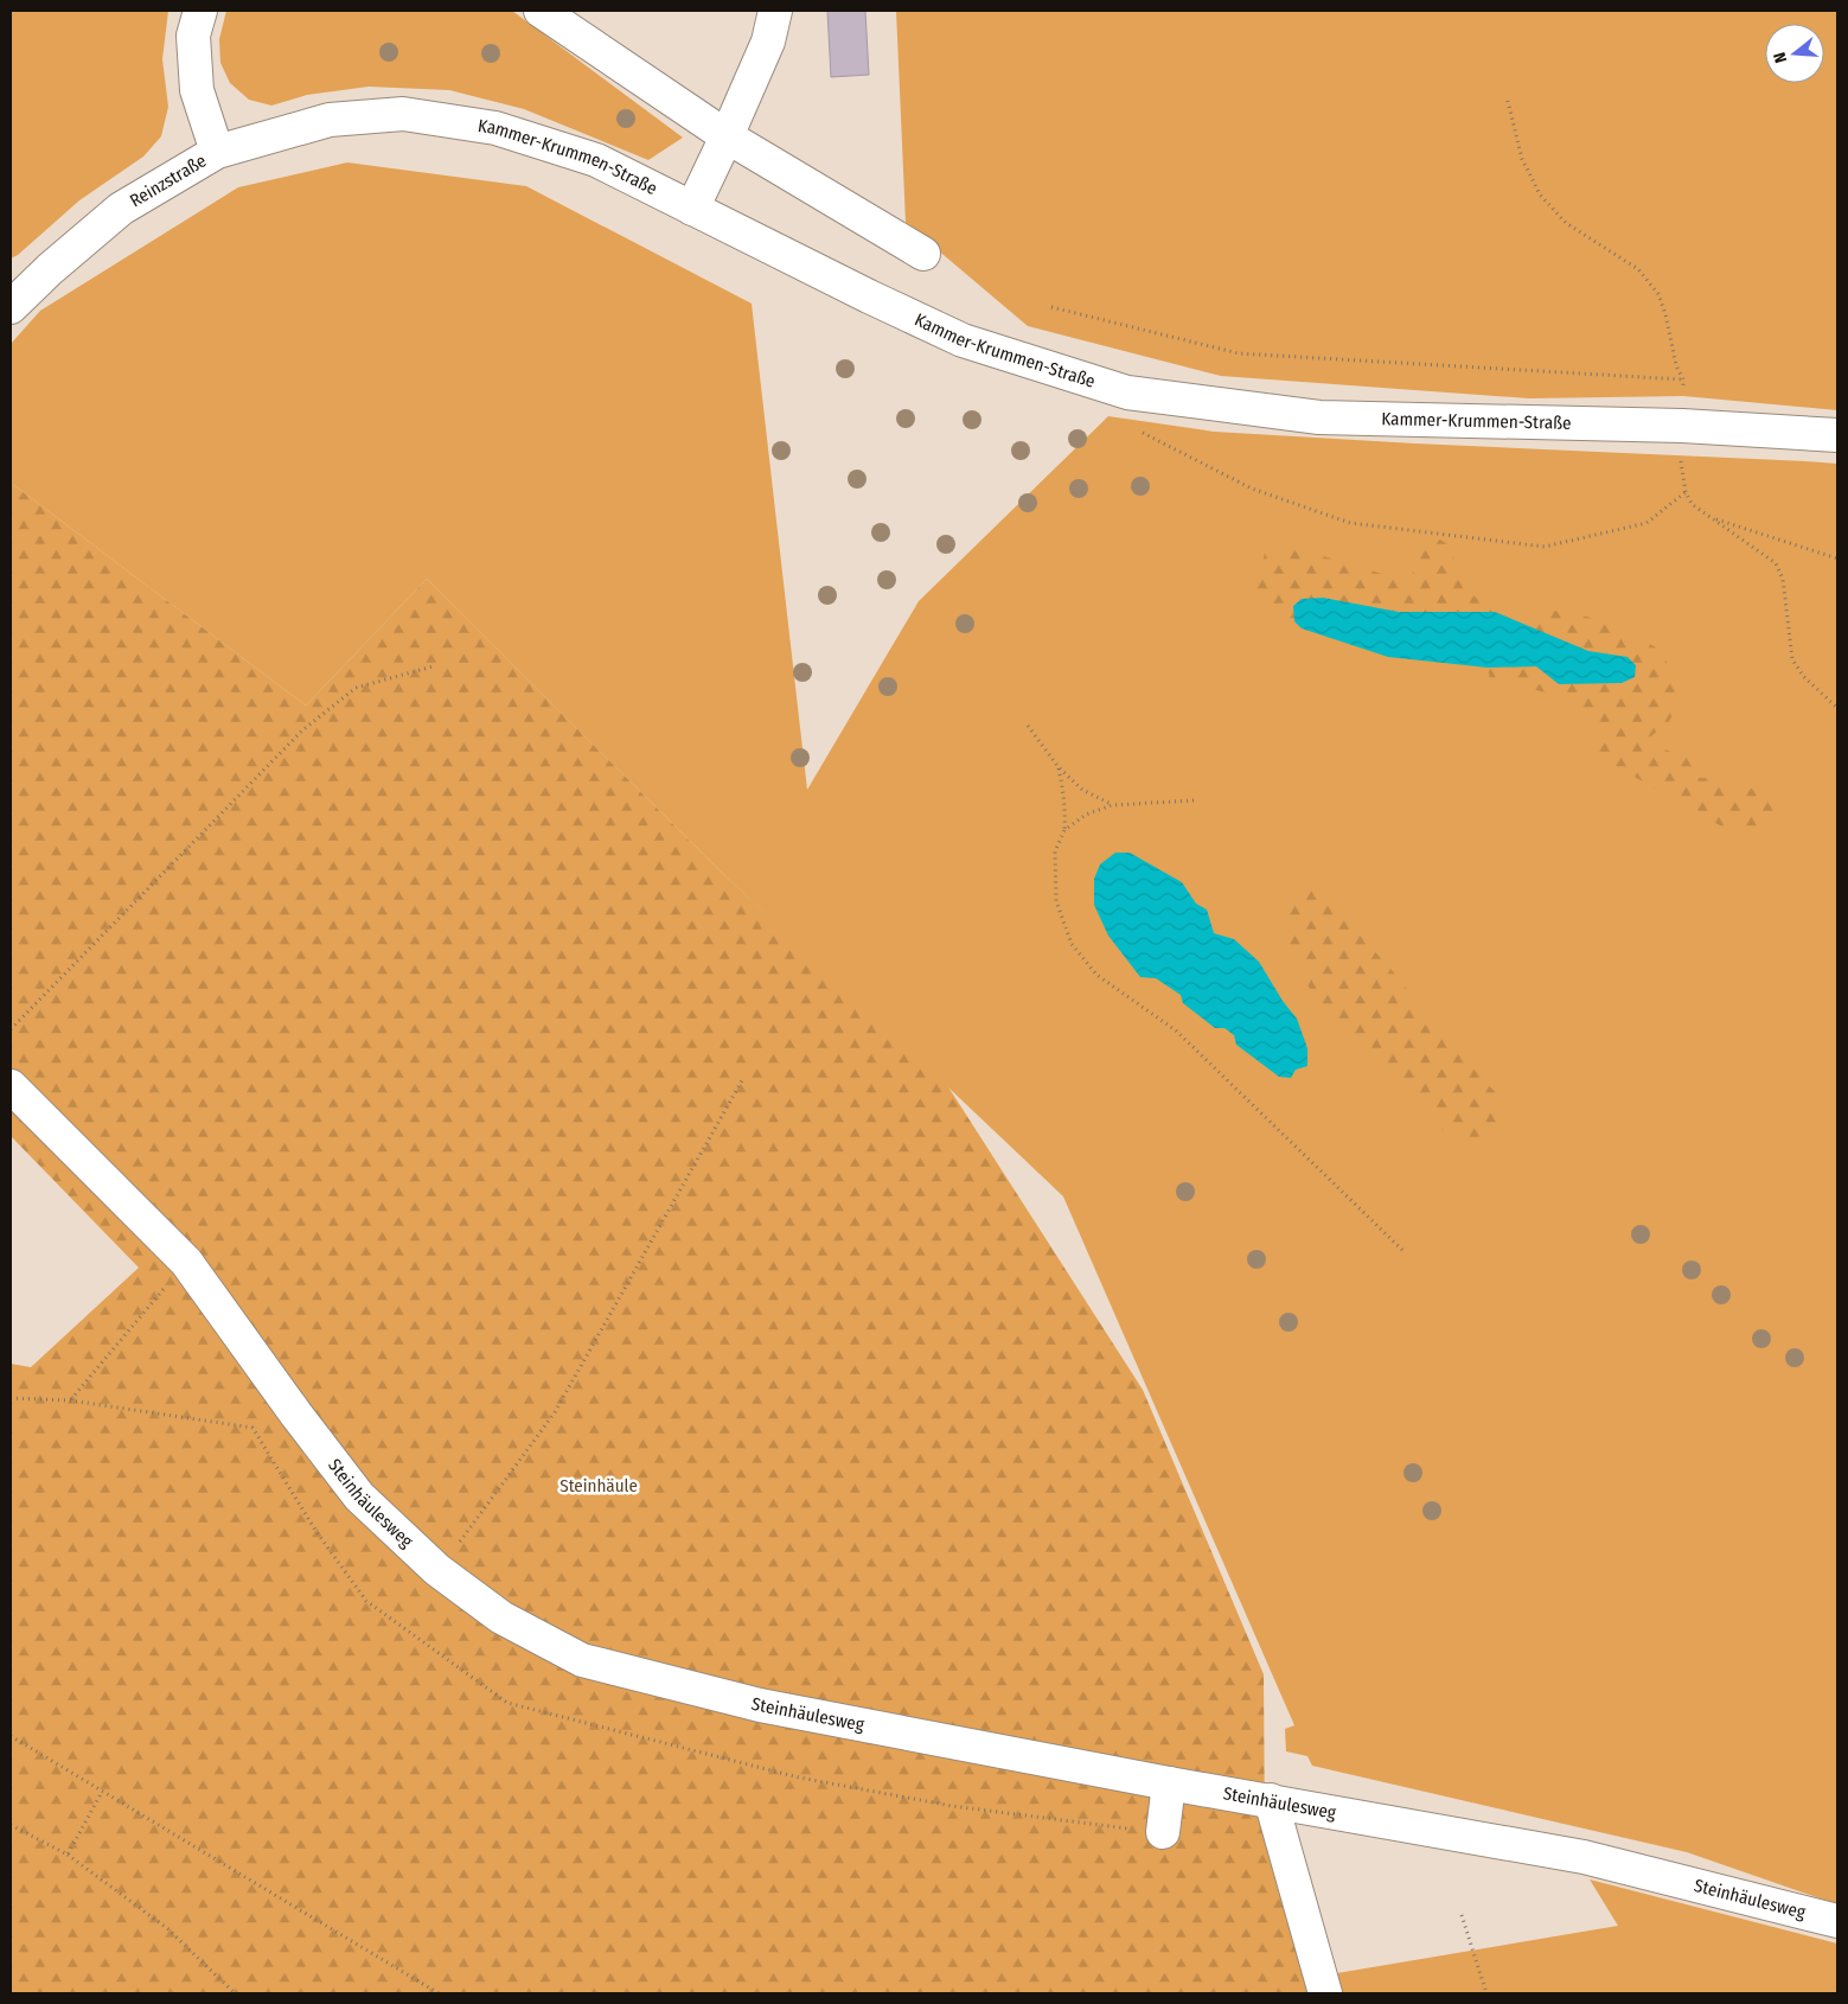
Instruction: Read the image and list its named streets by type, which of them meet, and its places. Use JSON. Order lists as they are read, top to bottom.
{
  "streets": {
    "street": ["Kammer-Krummen-Straße", "Reinzstraße", "Steinhäulesweg"]
  },
  "crossings": [
    ["Kammer-Krummen-Straße", "Reinzstraße"]
  ],
  "parks": ["Steinhäule"],
  "north": "left"
}
